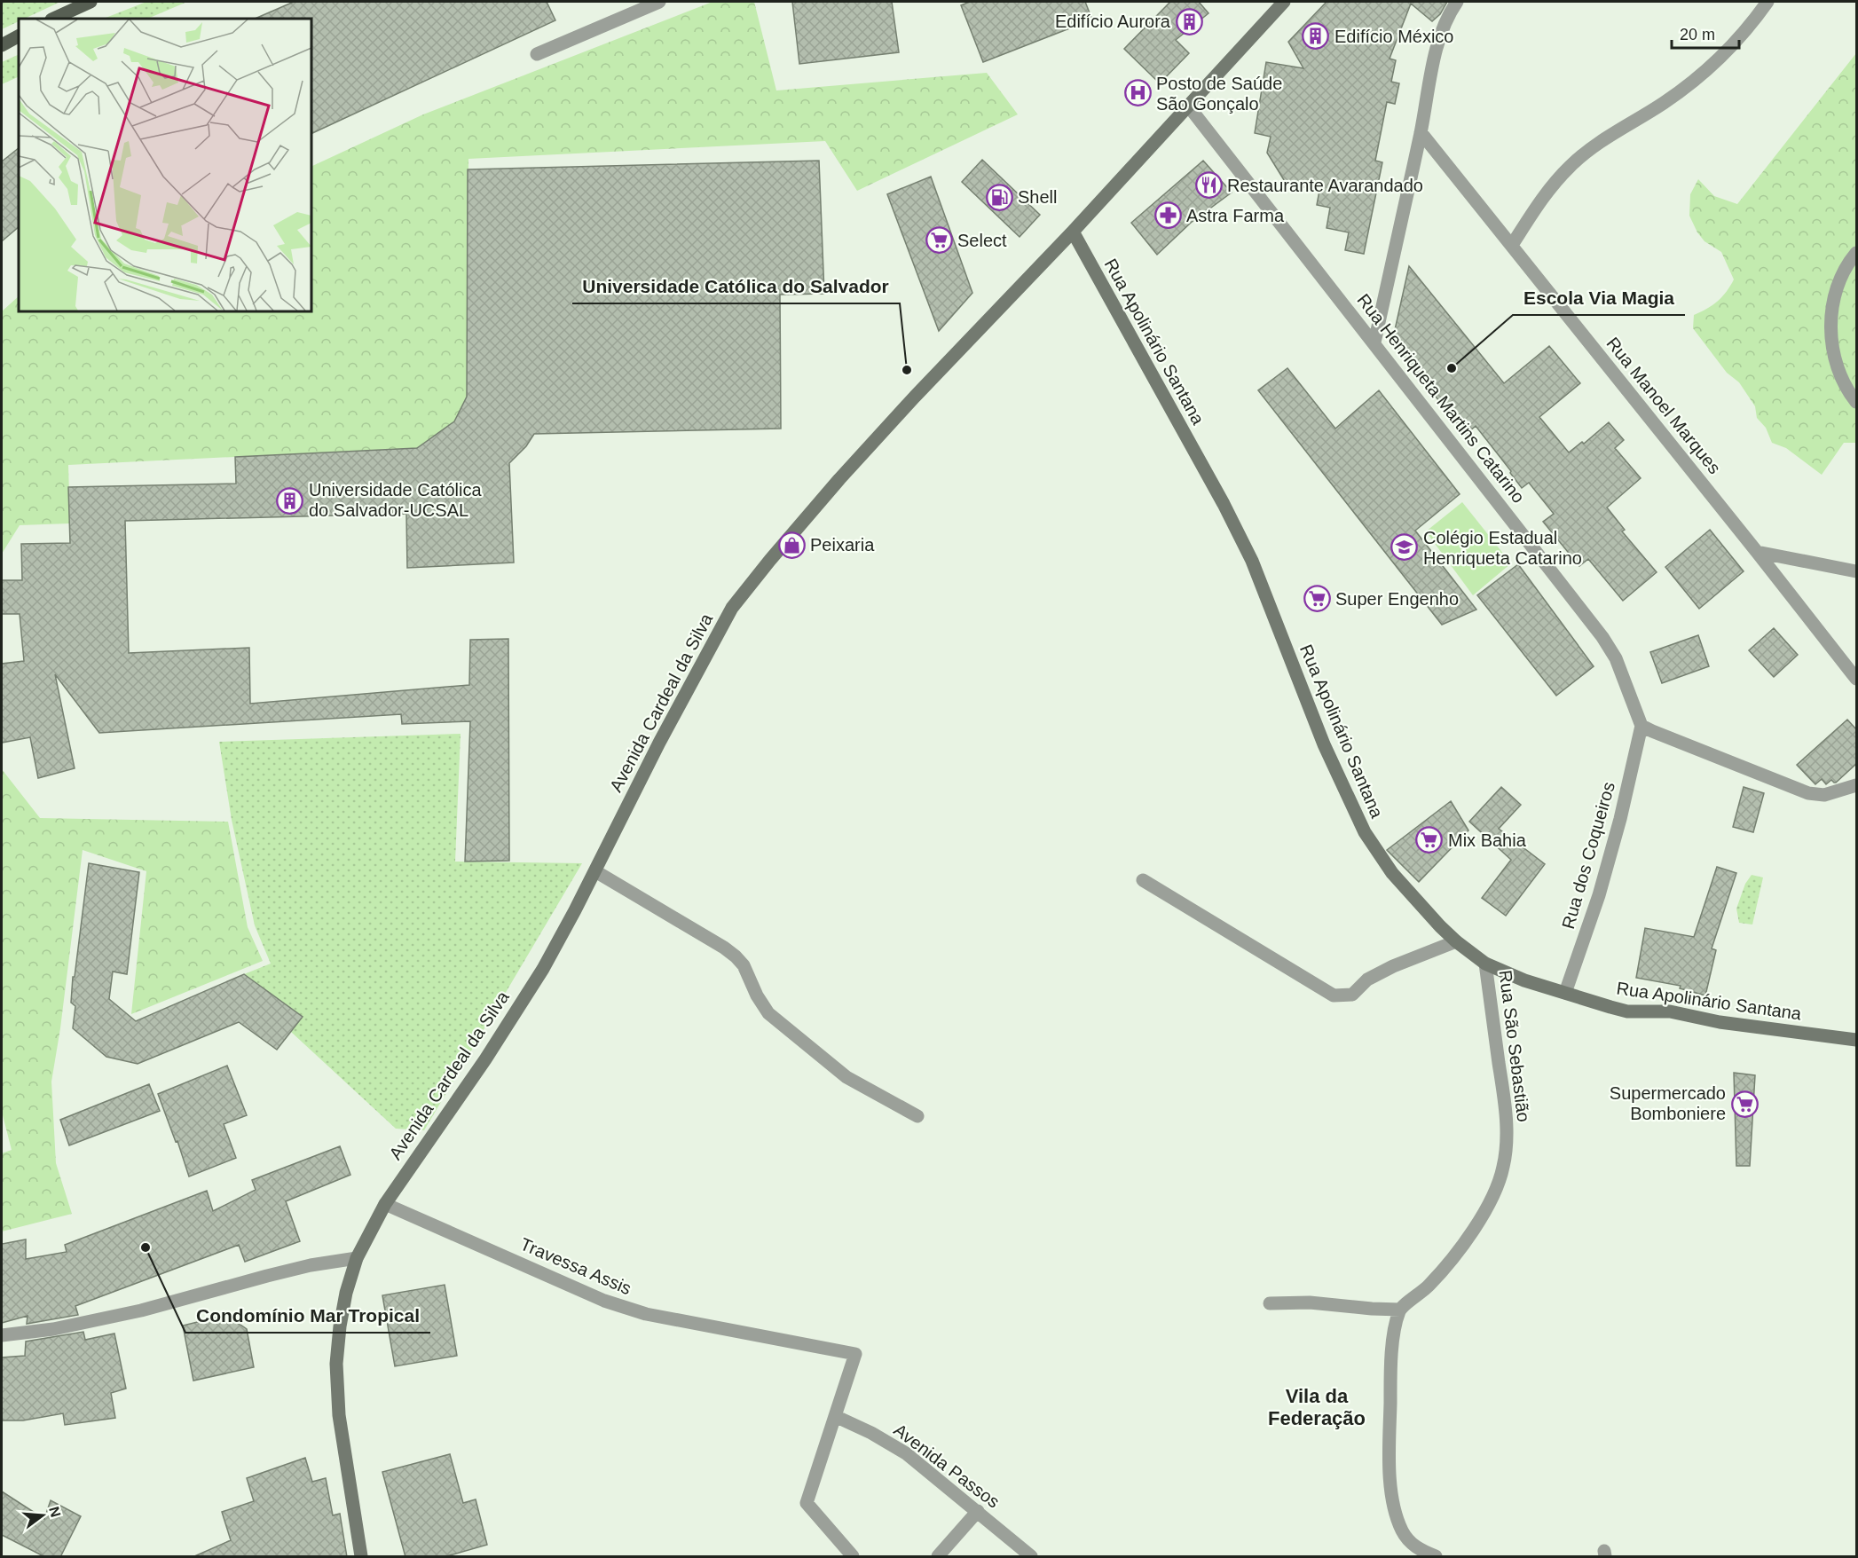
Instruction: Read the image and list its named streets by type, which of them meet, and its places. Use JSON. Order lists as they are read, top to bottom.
{
  "streets": {
    "main road": ["Rua Apolinário Santana", "Avenida Cardeal da Silva"],
    "street": [
      "Rua Henriqueta Martins Catarino",
      "Rua Manoel Marques",
      "Rua dos Coqueiros",
      "Rua São Sebastião",
      "Travessa Assis",
      "Avenida Passos"
    ]
  },
  "crossings": [
    ["Rua Apolinário Santana", "Avenida Cardeal da Silva"],
    ["Rua Apolinário Santana", "Rua dos Coqueiros"],
    ["Rua Apolinário Santana", "Rua São Sebastião"],
    ["Rua Henriqueta Martins Catarino", "Avenida Cardeal da Silva"],
    ["Rua Henriqueta Martins Catarino", "Rua dos Coqueiros"],
    ["Avenida Cardeal da Silva", "Travessa Assis"],
    ["Travessa Assis", "Avenida Passos"]
  ],
  "districts": ["Vila da Federação"],
  "places": {
    "building": ["Edifício Aurora", "Edifício México", "Universidade Católica do Salvador-UCSAL"],
    "hospital": ["Posto de Saúde São Gonçalo"],
    "restaurant": ["Restaurante Avarandado"],
    "fuel station": ["Shell"],
    "pharmacy": ["Astra Farma"],
    "supermarket": [
      "Select",
      "Super Engenho",
      "Mix Bahia",
      "Supermercado Bomboniere"
    ],
    "other": ["Escola Via Magia", "Universidade Católica do Salvador", "Condomínio Mar Tropical"],
    "shop": ["Peixaria"],
    "school or university": ["Colégio Estadual Henriqueta Catarino"]
  },
  "scale_bar": "20 m",
  "north": "right"
}
